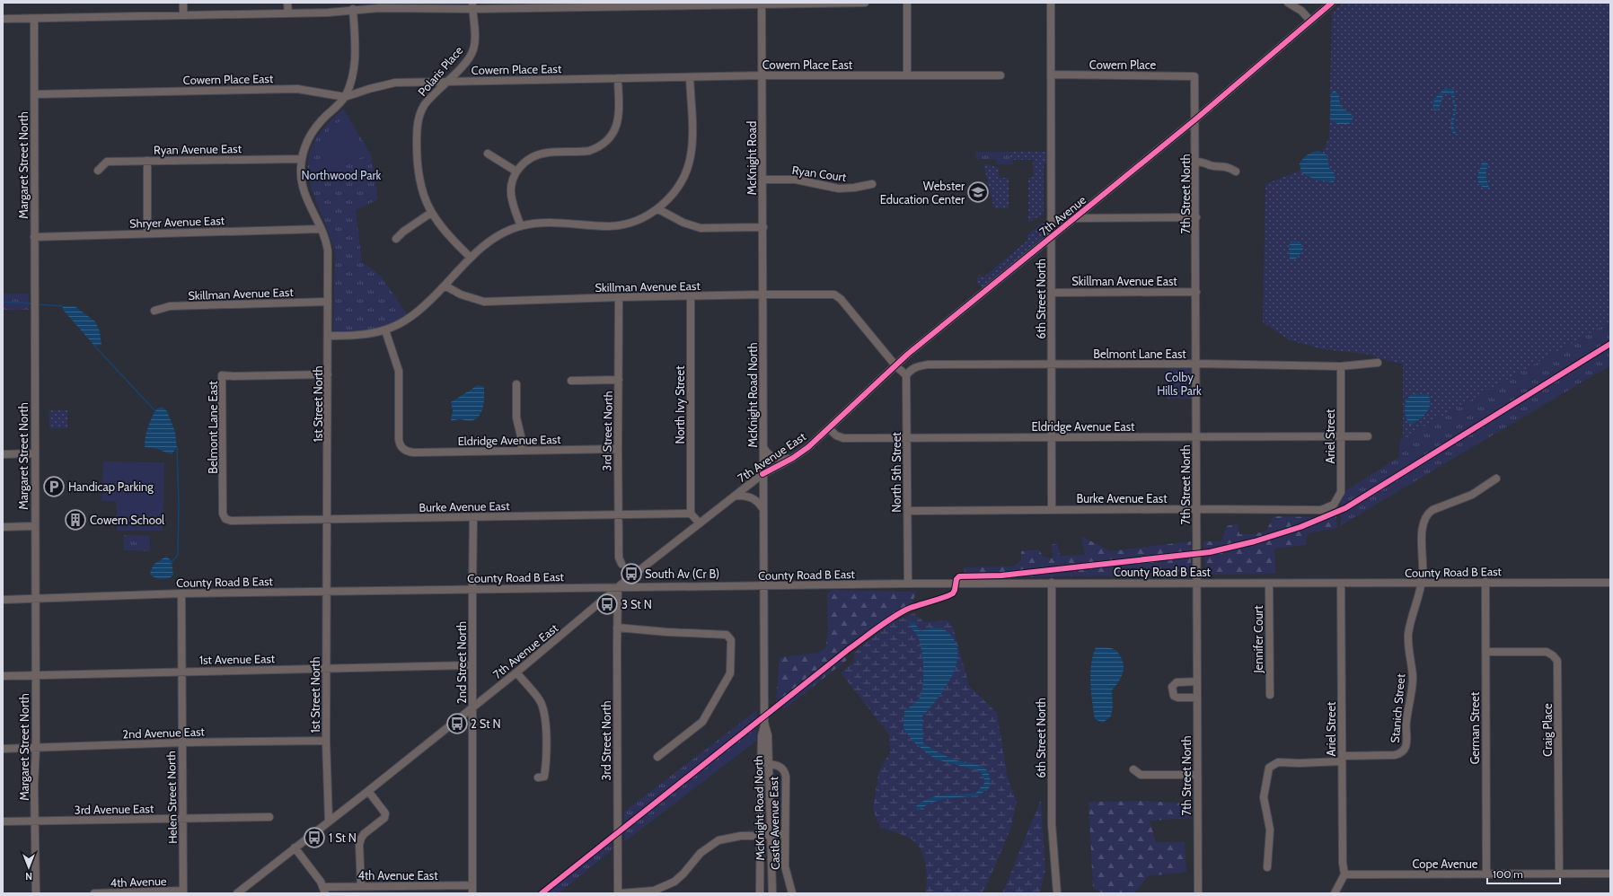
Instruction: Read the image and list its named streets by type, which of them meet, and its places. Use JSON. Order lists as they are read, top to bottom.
{
  "streets": {
    "street": [
      "Cowern Place East",
      "Cowern Place",
      "Polaris Place",
      "Ryan Avenue East",
      "McKnight Road",
      "Margaret Street North",
      "Ryan Court",
      "7th Street North",
      "7th Avenue",
      "Shryer Avenue East",
      "Skillman Avenue East",
      "6th Street North",
      "Belmont Lane East",
      "McKnight Road North",
      "1st Street North",
      "North Ivy Street",
      "Eldridge Avenue East",
      "3rd Street North",
      "Ariel Street",
      "7th Avenue East",
      "North 5th Street",
      "Burke Avenue East",
      "County Road B East",
      "Jennifer Court",
      "1st Avenue East",
      "2nd Street North",
      "Stanich Street",
      "German Street",
      "Craig Place",
      "2nd Avenue East",
      "Helen Street North",
      "3rd Avenue East",
      "Castle Avenue East",
      "Cope Avenue",
      "4th Avenue East",
      "4th Avenue"
    ]
  },
  "crossings": [
    ["Cowern Place East", "Polaris Place"],
    ["Cowern Place East", "McKnight Road"],
    ["Cowern Place East", "Margaret Street North"],
    ["Cowern Place East", "1st Street North"],
    ["Cowern Place", "7th Street North"],
    ["Cowern Place", "6th Street North"],
    ["Ryan Avenue East", "1st Street North"],
    ["McKnight Road", "Ryan Court"],
    ["McKnight Road", "McKnight Road North"],
    ["Margaret Street North", "Shryer Avenue East"],
    ["Margaret Street North", "County Road B East"],
    ["Margaret Street North", "1st Avenue East"],
    ["Margaret Street North", "2nd Avenue East"],
    ["Margaret Street North", "3rd Avenue East"],
    ["7th Street North", "7th Avenue"],
    ["7th Street North", "Skillman Avenue East"],
    ["7th Street North", "Belmont Lane East"],
    ["7th Street North", "Eldridge Avenue East"],
    ["7th Street North", "Burke Avenue East"],
    ["7th Street North", "County Road B East"],
    ["7th Avenue", "Skillman Avenue East"],
    ["7th Avenue", "6th Street North"],
    ["7th Avenue", "Eldridge Avenue East"],
    ["7th Avenue", "7th Avenue East"],
    ["Shryer Avenue East", "1st Street North"],
    ["Skillman Avenue East", "6th Street North"],
    ["Skillman Avenue East", "McKnight Road North"],
    ["Skillman Avenue East", "1st Street North"],
    ["Skillman Avenue East", "North Ivy Street"],
    ["Skillman Avenue East", "3rd Street North"],
    ["6th Street North", "Belmont Lane East"],
    ["6th Street North", "Eldridge Avenue East"],
    ["6th Street North", "Burke Avenue East"],
    ["6th Street North", "County Road B East"],
    ["Belmont Lane East", "1st Street North"],
    ["Belmont Lane East", "Ariel Street"],
    ["Belmont Lane East", "North 5th Street"],
    ["Belmont Lane East", "Burke Avenue East"],
    ["McKnight Road North", "7th Avenue East"],
    ["McKnight Road North", "County Road B East"],
    ["McKnight Road North", "Castle Avenue East"],
    ["1st Street North", "7th Avenue East"],
    ["1st Street North", "Burke Avenue East"],
    ["1st Street North", "County Road B East"],
    ["1st Street North", "1st Avenue East"],
    ["1st Street North", "2nd Avenue East"],
    ["North Ivy Street", "Burke Avenue East"],
    ["Eldridge Avenue East", "3rd Street North"],
    ["Eldridge Avenue East", "Ariel Street"],
    ["Eldridge Avenue East", "7th Avenue East"],
    ["Eldridge Avenue East", "North 5th Street"],
    ["3rd Street North", "7th Avenue East"],
    ["3rd Street North", "Burke Avenue East"],
    ["3rd Street North", "County Road B East"],
    ["Ariel Street", "Burke Avenue East"],
    ["Ariel Street", "County Road B East"],
    ["Ariel Street", "Stanich Street"],
    ["Ariel Street", "Cope Avenue"],
    ["7th Avenue East", "County Road B East"],
    ["7th Avenue East", "2nd Street North"],
    ["North 5th Street", "Burke Avenue East"],
    ["North 5th Street", "County Road B East"],
    ["Burke Avenue East", "2nd Street North"],
    ["County Road B East", "Jennifer Court"],
    ["County Road B East", "2nd Street North"],
    ["County Road B East", "Stanich Street"],
    ["County Road B East", "German Street"],
    ["County Road B East", "Helen Street North"],
    ["1st Avenue East", "2nd Street North"],
    ["1st Avenue East", "Helen Street North"],
    ["2nd Street North", "4th Avenue East"],
    ["German Street", "Craig Place"],
    ["German Street", "Cope Avenue"],
    ["Craig Place", "Cope Avenue"],
    ["2nd Avenue East", "Helen Street North"],
    ["Helen Street North", "3rd Avenue East"],
    ["Helen Street North", "4th Avenue"]
  ],
  "parks": ["Northwood Park", "Colby Hills Park"],
  "places": {
    "school or university": ["Webster Education Center"],
    "parking": ["Handicap Parking"],
    "building": ["Cowern School"],
    "bus stop": [
      "South Av (Cr B)",
      "3 St N",
      "2 St N",
      "1 St N"
    ]
  },
  "scale_bar": "100 m",
  "north": "bottom"
}
